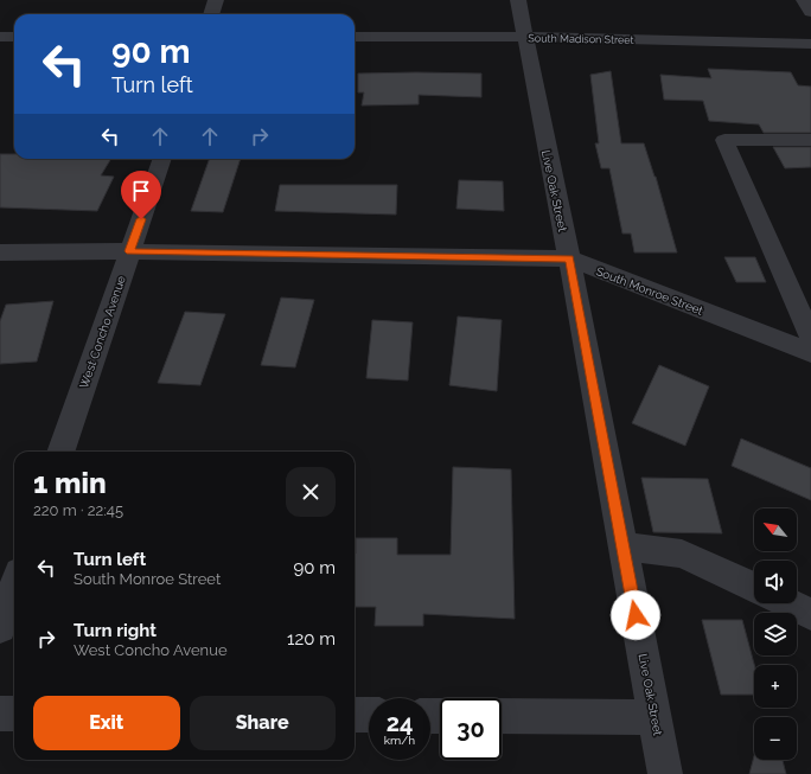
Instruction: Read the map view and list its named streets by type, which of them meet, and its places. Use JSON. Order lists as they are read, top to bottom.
{
  "streets": {
    "street": [
      "South Madison Street",
      "Live Oak Street",
      "South Monroe Street",
      "West Concho Avenue"
    ]
  },
  "crossings": [
    ["South Madison Street", "Live Oak Street"],
    ["Live Oak Street", "South Monroe Street"],
    ["South Monroe Street", "West Concho Avenue"]
  ],
  "north": "top left",
  "page": {
    "turn": ["90 m", "Turn left"],
    "heading": ["1 min", "220 m · 22:45"],
    "map_buttons": ["+", "−"],
    "list": [
      {
        "name": "Turn left",
        "note": "South Monroe Street",
        "value": "90 m"
      },
      {
        "name": "Turn right",
        "note": "West Concho Avenue",
        "value": "120 m"
      }
    ],
    "buttons": ["Exit", "Share"],
    "speed": "24 km/h",
    "limit": "30"
  }
}
